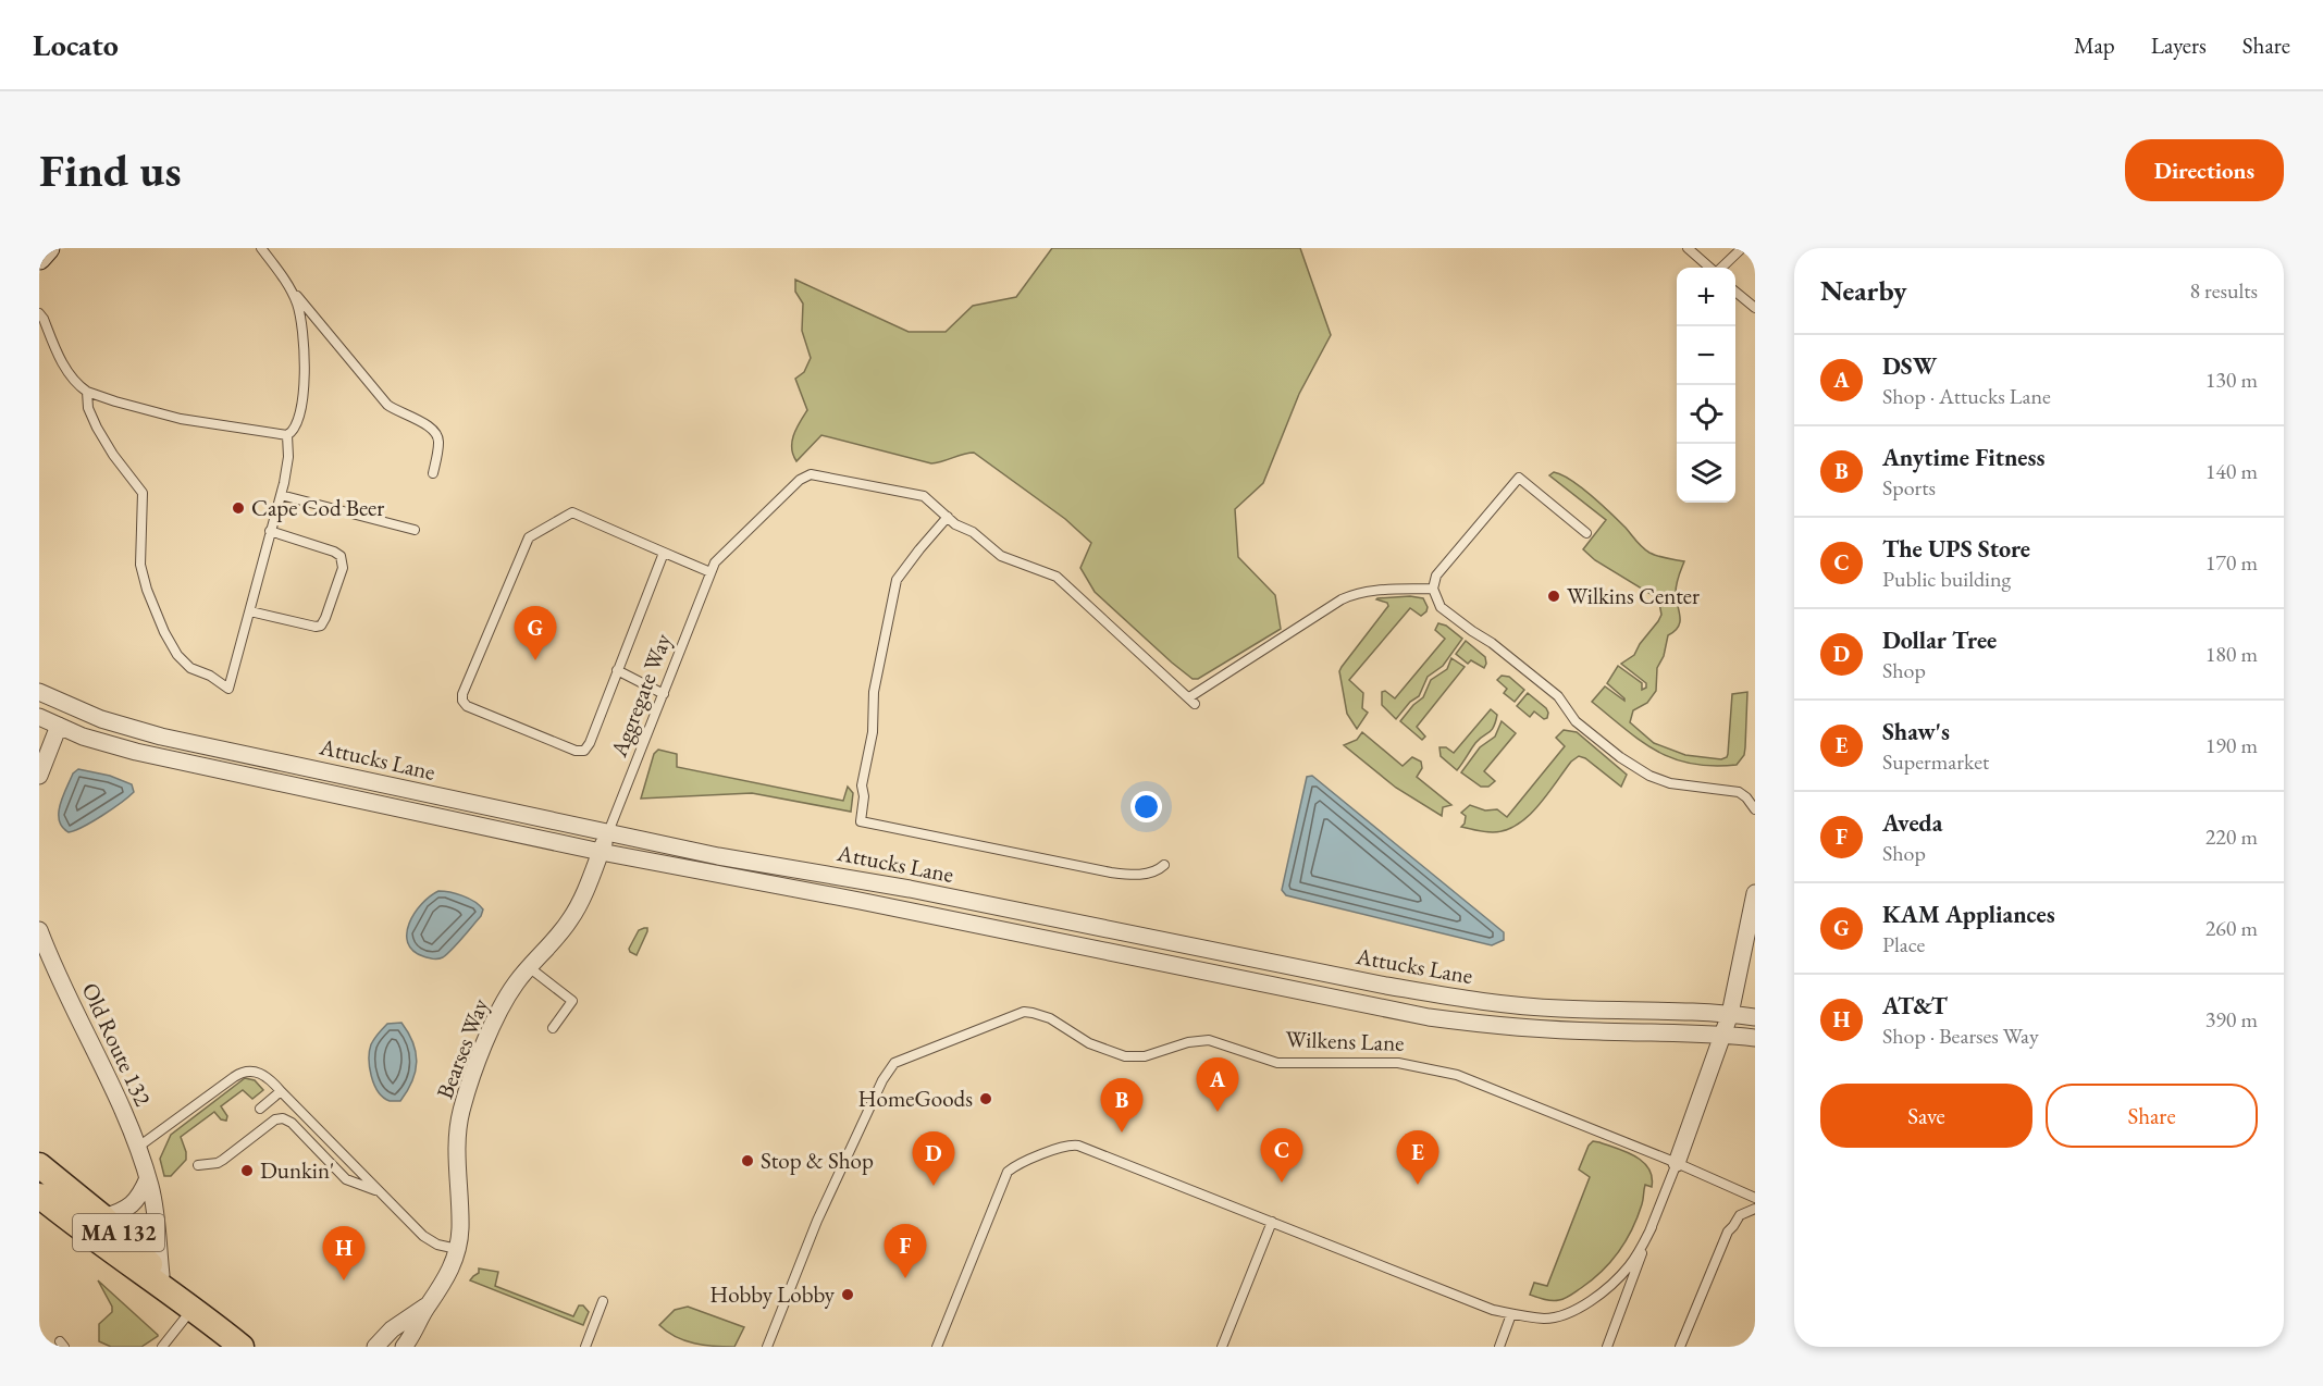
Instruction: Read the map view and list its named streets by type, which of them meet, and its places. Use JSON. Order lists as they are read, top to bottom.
{
  "streets": {
    "main road": ["MA 132"],
    "street": ["Attucks Lane", "Old Route 132", "Bearses Way"],
    "lane": ["Aggregate Way", "Wilkens Lane"]
  },
  "crossings": [
    ["Aggregate Way", "Attucks Lane"],
    ["Aggregate Way", "Bearses Way"],
    ["Attucks Lane", "Bearses Way"],
    ["Old Route 132", "MA 132"]
  ],
  "places": [
    "Cape Cod Beer",
    "Wilkins Center",
    "HomeGoods",
    "Stop & Shop",
    "Dunkin'",
    "Hobby Lobby"
  ],
  "page": {
    "header": "Locato",
    "nav": ["Map", "Layers", "Share"],
    "buttons": [
      "Directions",
      ["Save", "Share"]
    ],
    "title": "Find us",
    "heading": ["Nearby", "8 results"],
    "map_buttons": ["+", "−"],
    "list": [
      {
        "mark": "A",
        "name": "DSW",
        "note": "Shop · Attucks Lane",
        "value": "130 m"
      },
      {
        "mark": "B",
        "name": "Anytime Fitness",
        "note": "Sports",
        "value": "140 m"
      },
      {
        "mark": "C",
        "name": "The UPS Store",
        "note": "Public building",
        "value": "170 m"
      },
      {
        "mark": "D",
        "name": "Dollar Tree",
        "note": "Shop",
        "value": "180 m"
      },
      {
        "mark": "E",
        "name": "Shaw's",
        "note": "Supermarket",
        "value": "190 m"
      },
      {
        "mark": "F",
        "name": "Aveda",
        "note": "Shop",
        "value": "220 m"
      },
      {
        "mark": "G",
        "name": "KAM Appliances",
        "note": "Place",
        "value": "260 m"
      },
      {
        "mark": "H",
        "name": "AT&T",
        "note": "Shop · Bearses Way",
        "value": "390 m"
      }
    ],
    "pins": [
      "G",
      "A",
      "B",
      "C",
      "E",
      "D",
      "F",
      "H"
    ]
  }
}
